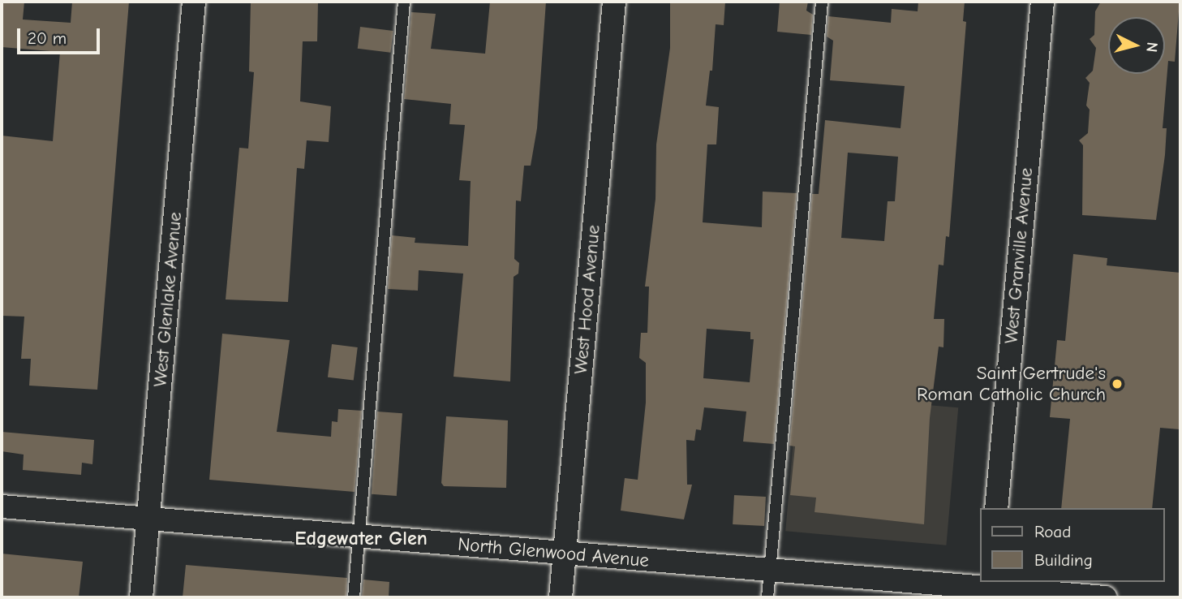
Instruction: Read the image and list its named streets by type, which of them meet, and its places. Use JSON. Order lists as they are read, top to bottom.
{
  "streets": {
    "street": [
      "West Granville Avenue",
      "West Glenlake Avenue",
      "West Hood Avenue",
      "North Glenwood Avenue"
    ]
  },
  "crossings": [
    ["West Glenlake Avenue", "North Glenwood Avenue"],
    ["West Hood Avenue", "North Glenwood Avenue"]
  ],
  "districts": ["Edgewater Glen"],
  "places": ["Saint Gertrude's Roman Catholic Church"],
  "legend": ["Road", "Building"],
  "scale_bar": "20 m",
  "north": "right"
}
